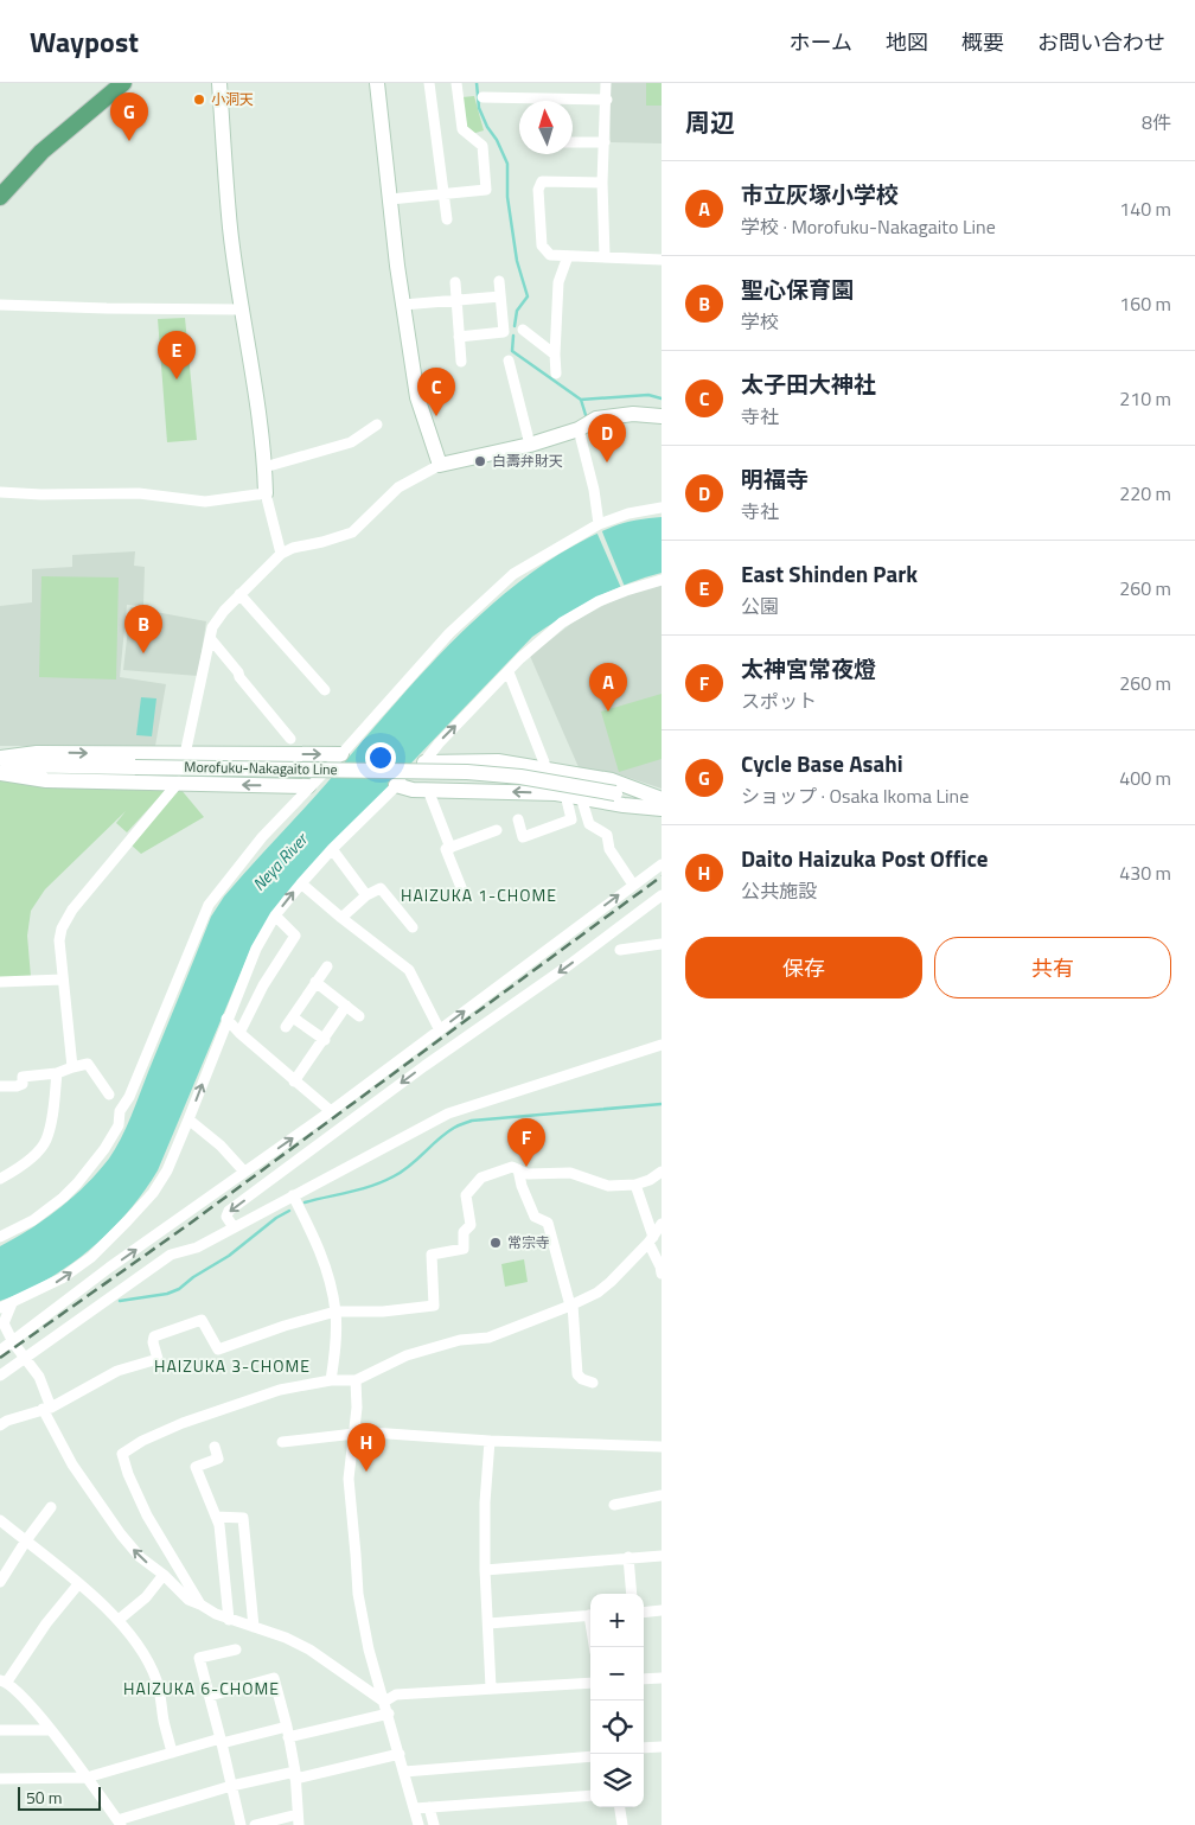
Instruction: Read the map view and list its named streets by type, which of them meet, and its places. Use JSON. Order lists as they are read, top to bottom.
{
  "streets": {
    "street": ["Morofuku-Nakagaito Line"]
  },
  "districts": ["HAIZUKA 1-CHOME", "HAIZUKA 3-CHOME", "HAIZUKA 6-CHOME"],
  "water": ["Neya River"],
  "places": ["小洞天", "白壽弁財天", "常宗寺"],
  "scale_bar": "50 m",
  "north": "top",
  "page": {
    "header": "Waypost",
    "nav": [
      "ホーム",
      "地図",
      "概要",
      "お問い合わせ"
    ],
    "heading": ["周辺", "8件"],
    "pins": [
      "G",
      "E",
      "C",
      "D",
      "B",
      "A",
      "F",
      "H"
    ],
    "list": [
      {
        "mark": "A",
        "name": "市立灰塚小学校",
        "note": "学校 · Morofuku-Nakagaito Line",
        "value": "140 m"
      },
      {
        "mark": "B",
        "name": "聖心保育園",
        "note": "学校",
        "value": "160 m"
      },
      {
        "mark": "C",
        "name": "太子田大神社",
        "note": "寺社",
        "value": "210 m"
      },
      {
        "mark": "D",
        "name": "明福寺",
        "note": "寺社",
        "value": "220 m"
      },
      {
        "mark": "E",
        "name": "East Shinden Park",
        "note": "公園",
        "value": "260 m"
      },
      {
        "mark": "F",
        "name": "太神宮常夜燈",
        "note": "スポット",
        "value": "260 m"
      },
      {
        "mark": "G",
        "name": "Cycle Base Asahi",
        "note": "ショップ · Osaka Ikoma Line",
        "value": "400 m"
      },
      {
        "mark": "H",
        "name": "Daito Haizuka Post Office",
        "note": "公共施設",
        "value": "430 m"
      }
    ],
    "buttons": ["保存", "共有"],
    "map_buttons": ["+", "−"],
    "scale": "50 m"
  }
}
